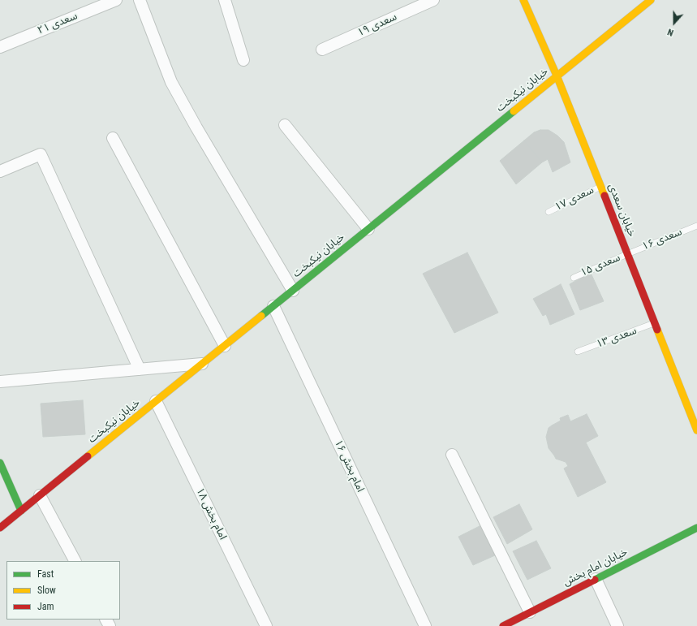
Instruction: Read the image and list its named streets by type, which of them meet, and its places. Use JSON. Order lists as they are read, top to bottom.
{
  "streets": {
    "street": [
      "سعدی ۲۱",
      "سعدی ۱۹",
      "خیابان نیکبخت",
      "خیابان سعدی",
      "امام بخش ۱۶",
      "امام بخش ۱۸",
      "خیابان امام بخش"
    ],
    "lane": [
      "سعدی ۱۷",
      "سعدی ۱۶",
      "سعدی ۱۵",
      "سعدی ۱۳"
    ]
  },
  "crossings": [
    ["خیابان نیکبخت", "خیابان سعدی"],
    ["خیابان نیکبخت", "امام بخش ۱۶"],
    ["خیابان نیکبخت", "امام بخش ۱۸"],
    ["سعدی ۱۷", "خیابان سعدی"],
    ["خیابان سعدی", "سعدی ۱۶"],
    ["خیابان سعدی", "سعدی ۱۵"],
    ["خیابان سعدی", "سعدی ۱۳"],
    ["سعدی ۱۶", "سعدی ۱۵"]
  ],
  "legend": ["Fast", "Slow", "Jam"],
  "north": "bottom"
}
